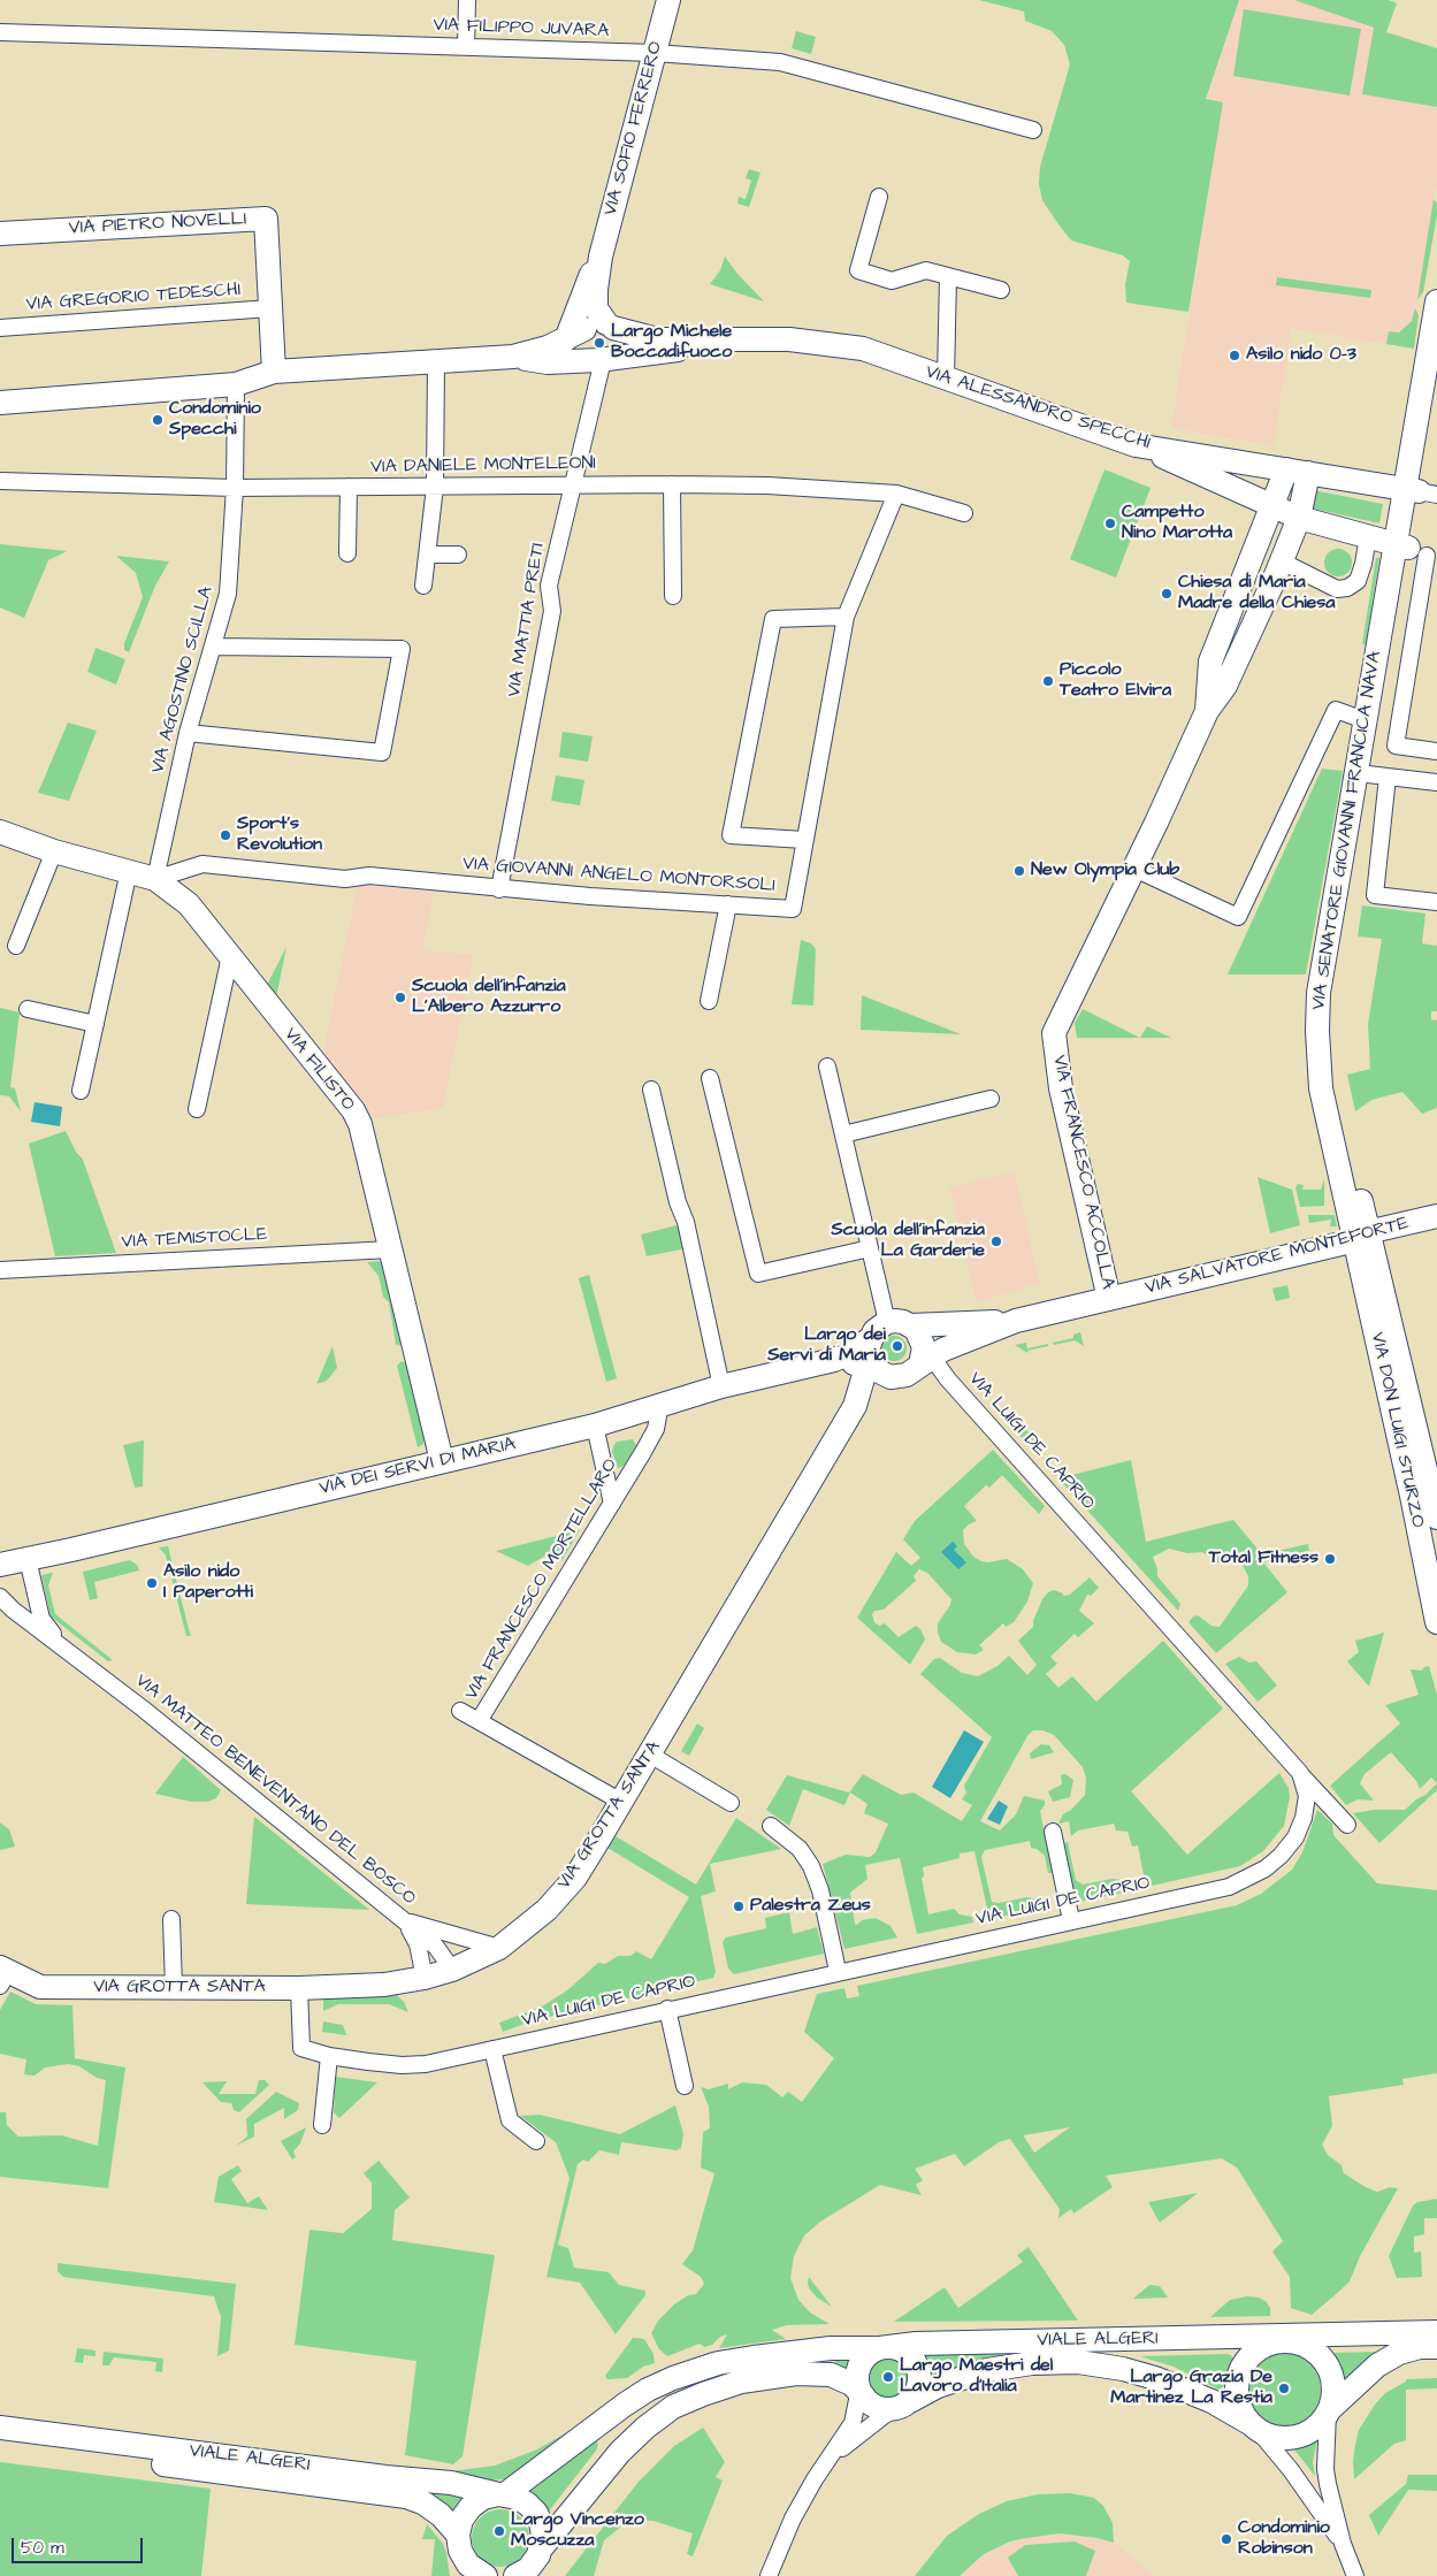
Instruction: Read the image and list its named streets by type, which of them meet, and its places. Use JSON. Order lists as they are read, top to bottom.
{
  "streets": {
    "street": [
      "VIA FILIPPO JUVARA",
      "VIA SOFIO FERRERO",
      "VIA PIETRO NOVELLI",
      "VIA GREGORIO TEDESCHI",
      "VIA ALESSANDRO SPECCHI",
      "VIA DANIELE MONTELEONI",
      "VIA MATTIA PRETI",
      "VIA AGOSTINO SCILLA",
      "VIA SENATORE GIOVANNI FRANCICA NAVA",
      "VIA GIOVANNI ANGELO MONTORSOLI",
      "VIA FILISTO",
      "VIA FRANCESCO ACCOLLA",
      "VIA TEMISTOCLE",
      "VIA SALVATORE MONTEFORTE",
      "VIA DON LUIGI STURZO",
      "VIA LUIGI DE CAPRIO",
      "VIA DEI SERVI DI MARIA",
      "VIA FRANCESCO MORTELLARO",
      "VIA MATTEO BENEVENTANO DEL BOSCO",
      "VIA GROTTA SANTA",
      "VIALE ALGERI"
    ]
  },
  "crossings": [
    ["VIA FILIPPO JUVARA", "VIA SOFIO FERRERO"],
    ["VIA SOFIO FERRERO", "VIA MATTIA PRETI"],
    ["VIA PIETRO NOVELLI", "VIA GREGORIO TEDESCHI"],
    ["VIA ALESSANDRO SPECCHI", "VIA SENATORE GIOVANNI FRANCICA NAVA"],
    ["VIA ALESSANDRO SPECCHI", "VIA FRANCESCO ACCOLLA"],
    ["VIA DANIELE MONTELEONI", "VIA MATTIA PRETI"],
    ["VIA DANIELE MONTELEONI", "VIA AGOSTINO SCILLA"],
    ["VIA DANIELE MONTELEONI", "VIA GIOVANNI ANGELO MONTORSOLI"],
    ["VIA MATTIA PRETI", "VIA GIOVANNI ANGELO MONTORSOLI"],
    ["VIA AGOSTINO SCILLA", "VIA GIOVANNI ANGELO MONTORSOLI"],
    ["VIA AGOSTINO SCILLA", "VIA FILISTO"],
    ["VIA SENATORE GIOVANNI FRANCICA NAVA", "VIA SALVATORE MONTEFORTE"],
    ["VIA SENATORE GIOVANNI FRANCICA NAVA", "VIA DON LUIGI STURZO"],
    ["VIA GIOVANNI ANGELO MONTORSOLI", "VIA FILISTO"],
    ["VIA FILISTO", "VIA TEMISTOCLE"],
    ["VIA FILISTO", "VIA DEI SERVI DI MARIA"],
    ["VIA FRANCESCO ACCOLLA", "VIA SALVATORE MONTEFORTE"],
    ["VIA SALVATORE MONTEFORTE", "VIA DON LUIGI STURZO"],
    ["VIA LUIGI DE CAPRIO", "VIA DEI SERVI DI MARIA"],
    ["VIA LUIGI DE CAPRIO", "VIA GROTTA SANTA"],
    ["VIA DEI SERVI DI MARIA", "VIA FRANCESCO MORTELLARO"],
    ["VIA DEI SERVI DI MARIA", "VIA GROTTA SANTA"],
    ["VIA FRANCESCO MORTELLARO", "VIA GROTTA SANTA"],
    ["VIA MATTEO BENEVENTANO DEL BOSCO", "VIA GROTTA SANTA"]
  ],
  "places": [
    "Largo Michele Boccadifuoco",
    "Asilo nido 0-3",
    "Condominio Specchi",
    "Campetto Nino Marotta",
    "Chiesa di Maria Madre della Chiesa",
    "Piccolo Teatro Elvira",
    "Sport's Revolution",
    "New Olympia Club",
    "Scuola dell'infanzia L'Albero Azzurro",
    "Scuola dell'infanzia La Garderie",
    "Largo dei Servi di Maria",
    "Total Fitness",
    "Asilo nido I Paperotti",
    "Palestra Zeus",
    "Largo Maestri del Lavoro d'Italia",
    "Largo Grazia De Martinez La Restia",
    "Largo Vincenzo Moscuzza",
    "Condominio Robinson"
  ],
  "scale_bar": "50 m"
}
